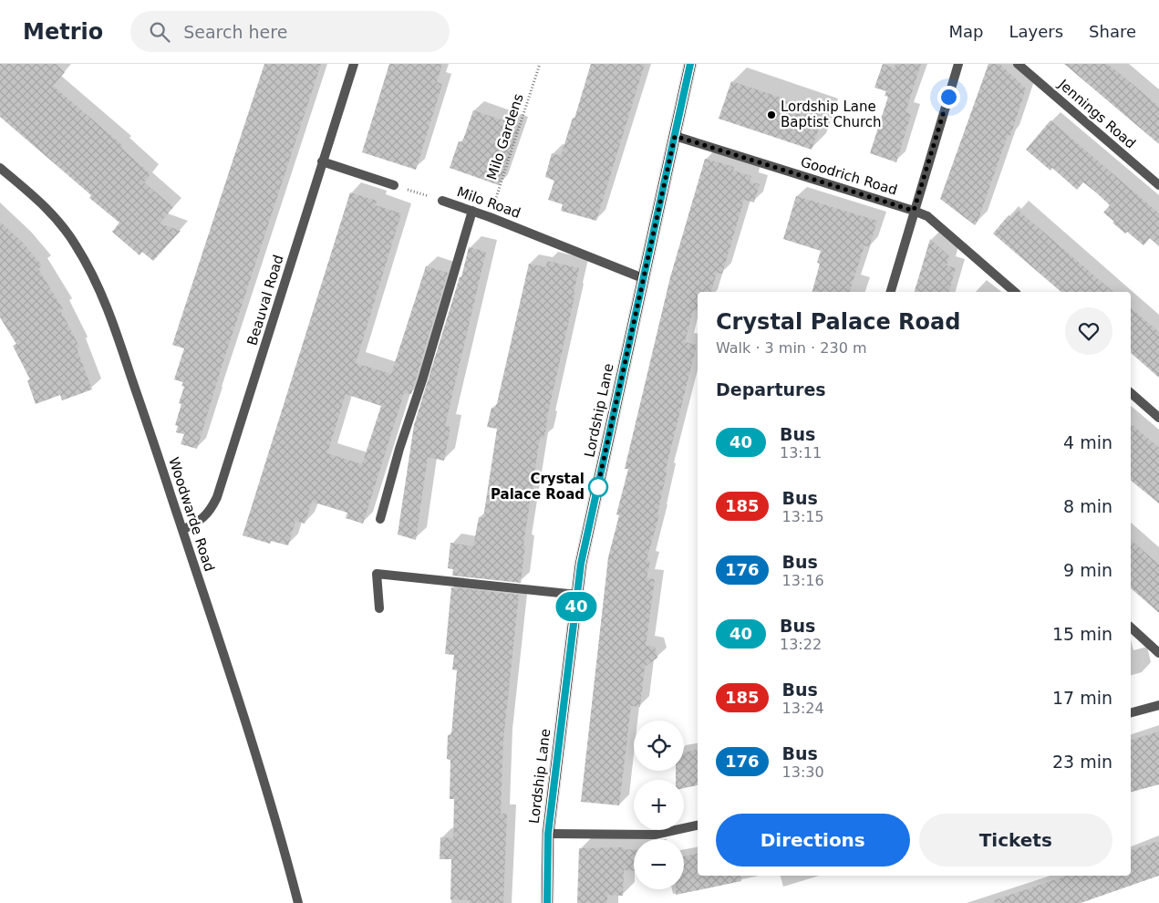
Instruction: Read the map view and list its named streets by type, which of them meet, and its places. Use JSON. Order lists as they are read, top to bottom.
{
  "streets": {
    "main road": ["Lordship Lane"],
    "street": [
      "Jennings Road",
      "Goodrich Road",
      "Milo Road",
      "Beauval Road",
      "Woodwarde Road"
    ],
    "path": ["Milo Gardens"]
  },
  "crossings": [
    ["Milo Gardens", "Milo Road"],
    ["Goodrich Road", "Lordship Lane"],
    ["Milo Road", "Lordship Lane"],
    ["Beauval Road", "Woodwarde Road"]
  ],
  "places": ["Lordship Lane Baptist Church", "Crystal Palace Road"],
  "lines": ["bus line 40"],
  "page": {
    "header": "Metrio",
    "search": "Search here",
    "nav": ["Map", "Layers", "Share"],
    "on_map": "40",
    "heading": [
      ["Crystal Palace Road", "Walk · 3 min · 230 m"],
      "Departures"
    ],
    "list": [
      {
        "mark": "40",
        "name": "Bus",
        "note": "13:11",
        "value": "4 min"
      },
      {
        "mark": "185",
        "name": "Bus",
        "note": "13:15",
        "value": "8 min"
      },
      {
        "mark": "176",
        "name": "Bus",
        "note": "13:16",
        "value": "9 min"
      },
      {
        "mark": "40",
        "name": "Bus",
        "note": "13:22",
        "value": "15 min"
      },
      {
        "mark": "185",
        "name": "Bus",
        "note": "13:24",
        "value": "17 min"
      },
      {
        "mark": "176",
        "name": "Bus",
        "note": "13:30",
        "value": "23 min"
      }
    ],
    "map_buttons": ["+", "−"],
    "buttons": ["Directions", "Tickets"]
  }
}
